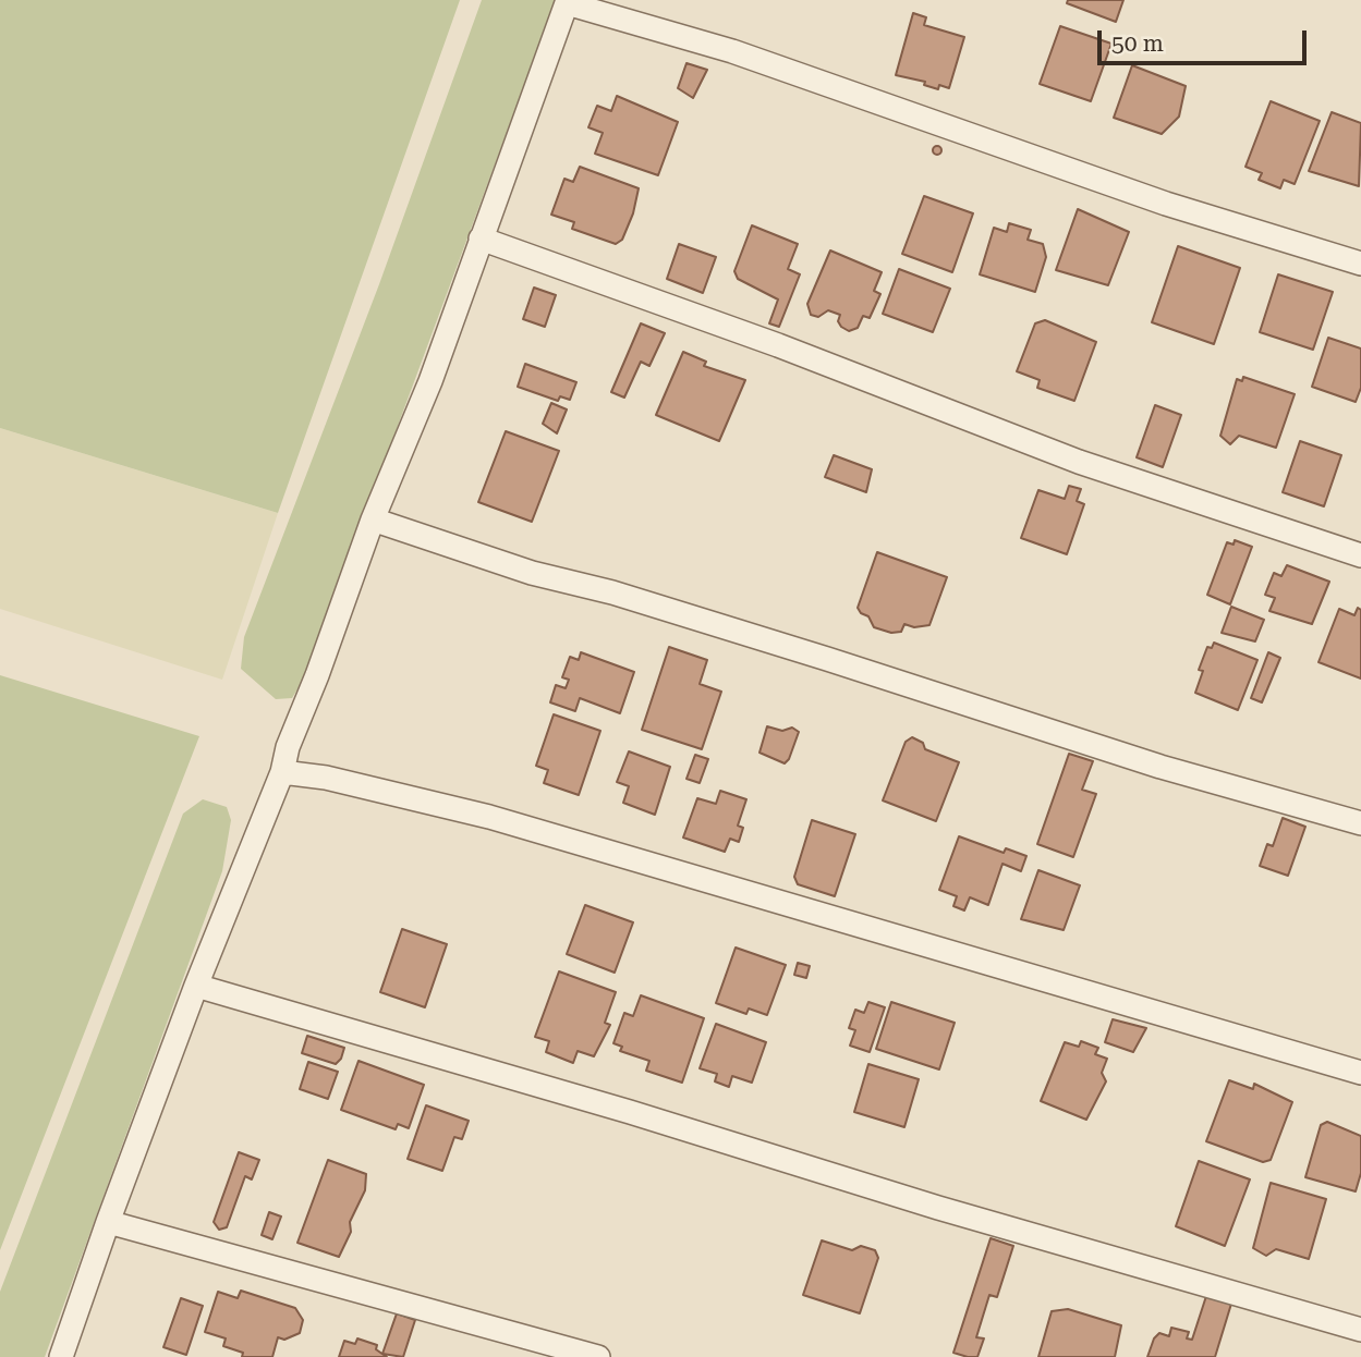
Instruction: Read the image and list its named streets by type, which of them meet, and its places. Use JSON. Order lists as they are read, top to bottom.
{
  "scale_bar": "50 m"
}
